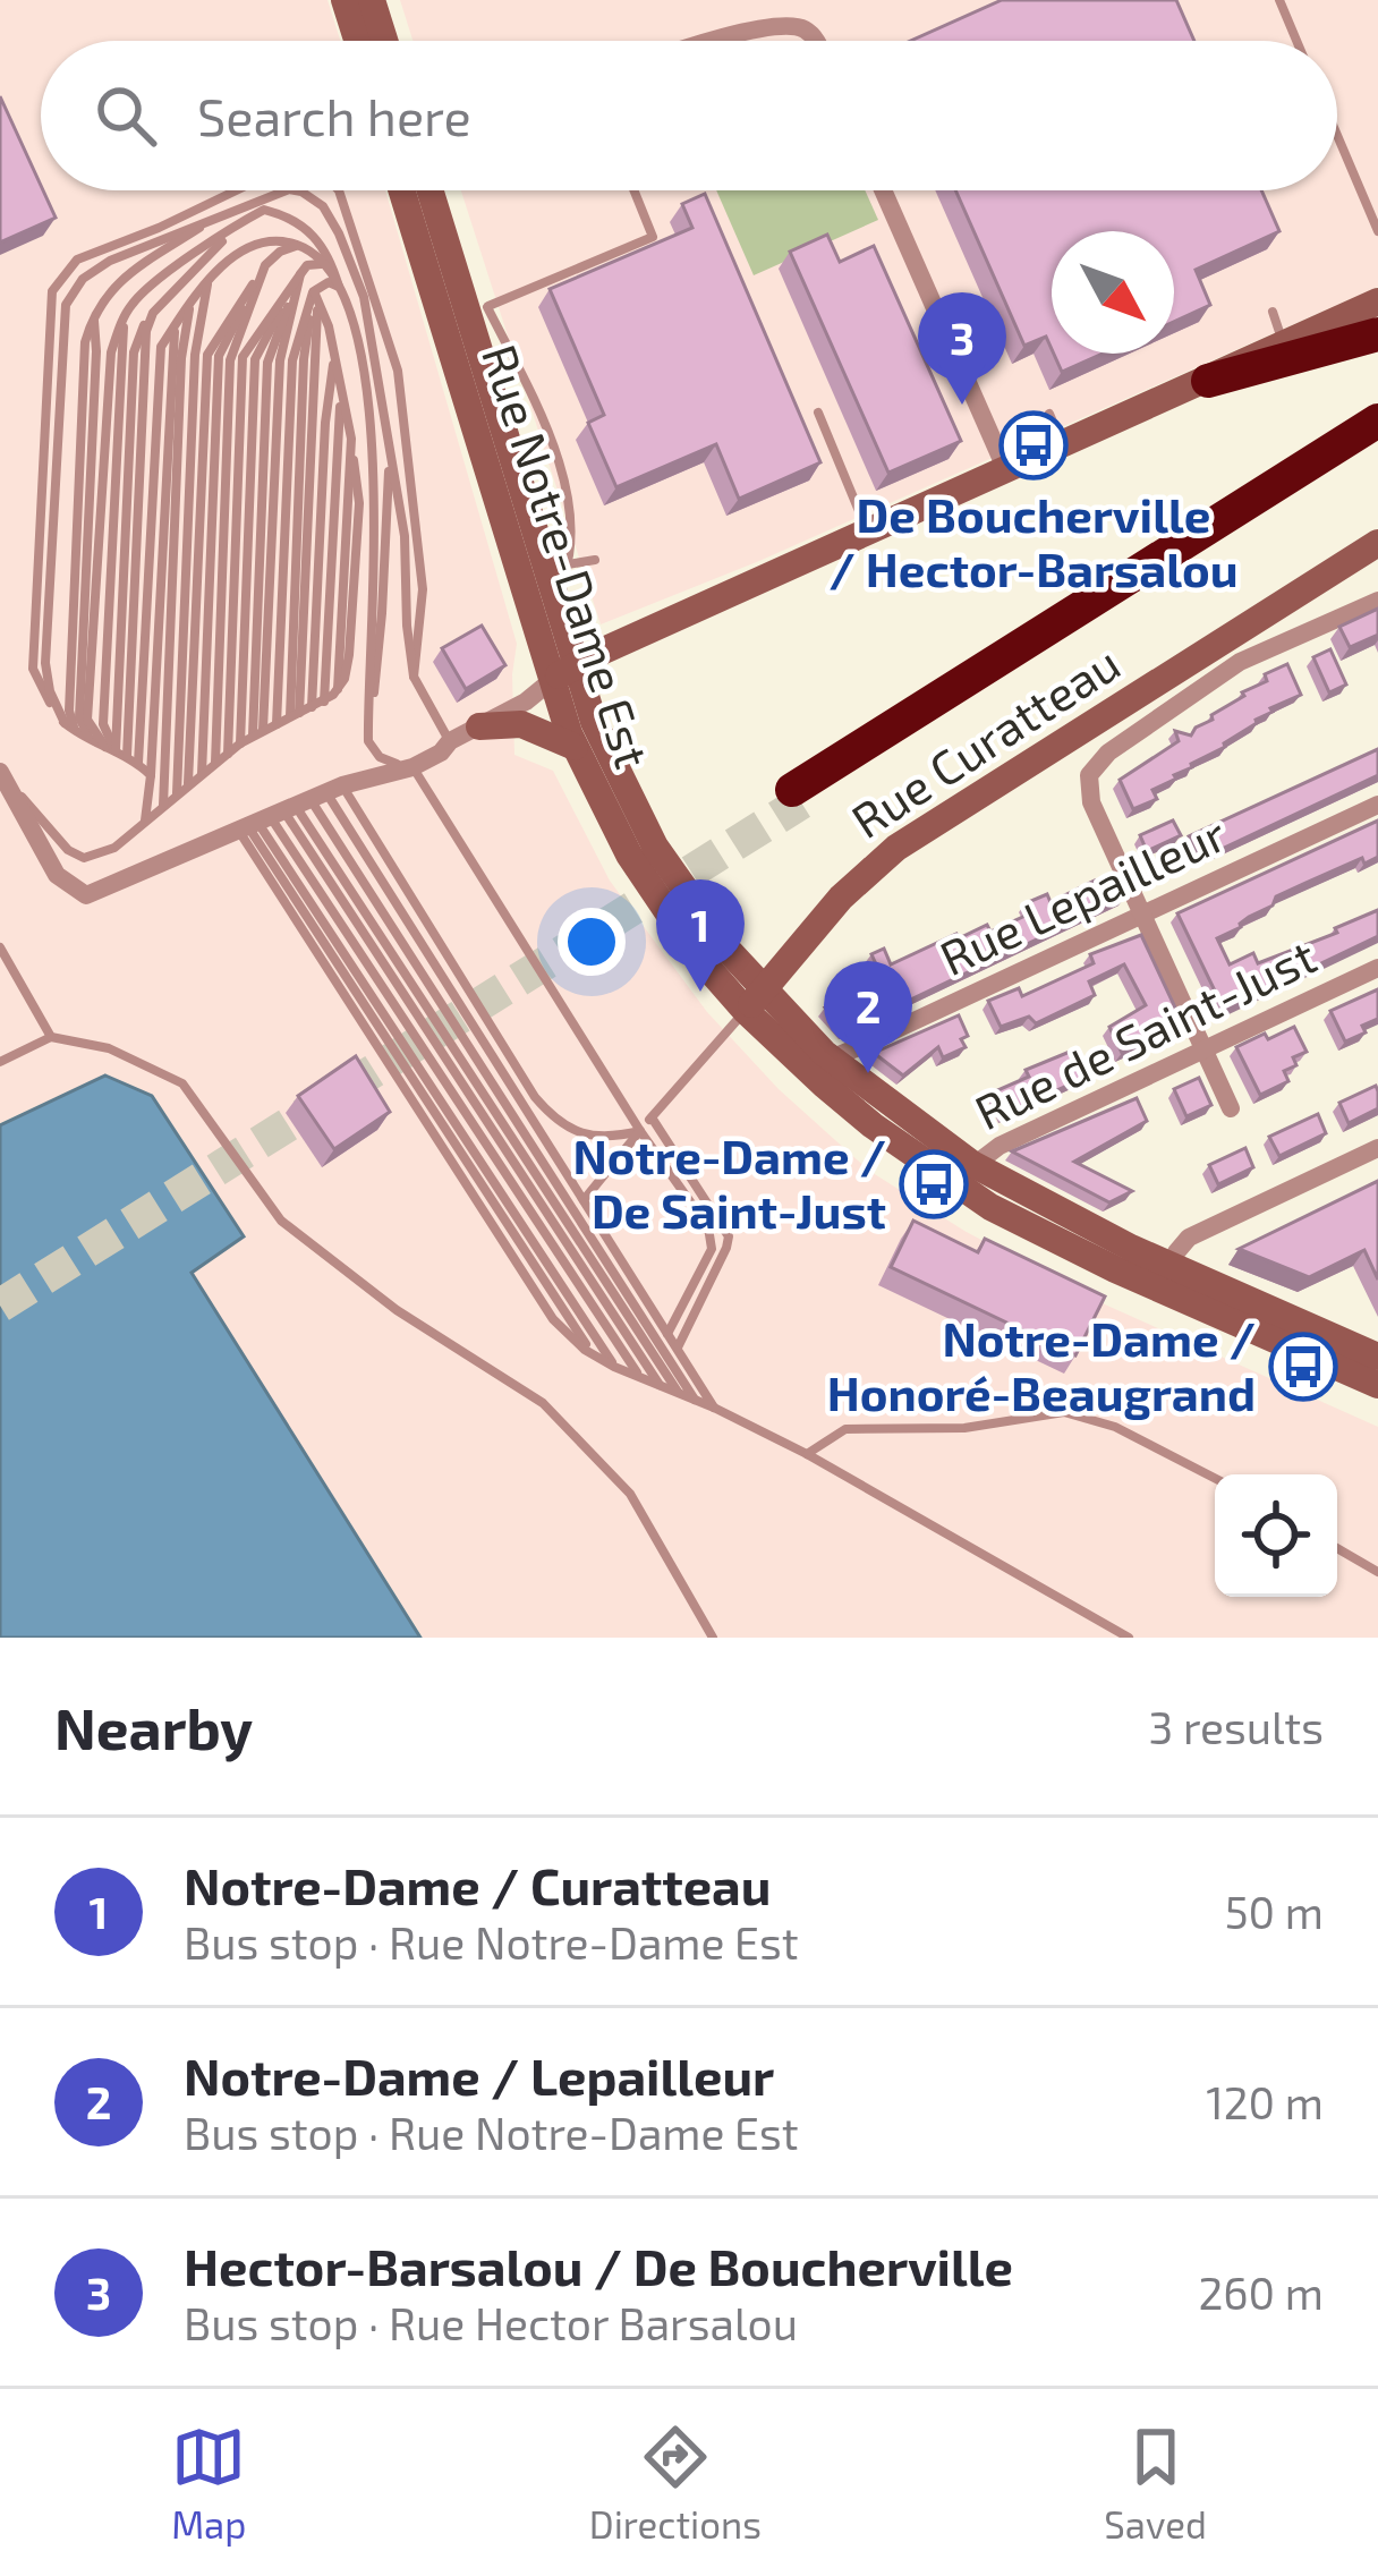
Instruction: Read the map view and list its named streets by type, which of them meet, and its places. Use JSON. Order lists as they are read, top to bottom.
{
  "streets": {
    "main road": ["Rue Notre-Dame Est", "Rue Curatteau"],
    "street": ["Rue Lepailleur", "Rue de Saint-Just"]
  },
  "crossings": [
    ["Rue Notre-Dame Est", "Rue Curatteau"],
    ["Rue Notre-Dame Est", "Rue Lepailleur"],
    ["Rue Notre-Dame Est", "Rue de Saint-Just"],
    ["Rue Curatteau", "Rue Lepailleur"]
  ],
  "places": {
    "bus stop": ["De Boucherville / Hector-Barsalou", "Notre-Dame / De Saint-Just", "Notre-Dame / Honoré-Beaugrand"]
  },
  "north": "bottom right",
  "page": {
    "search": "Search here",
    "pins": ["3", "1", "2"],
    "heading": ["Nearby", "3 results"],
    "list": [
      {
        "mark": "1",
        "name": "Notre-Dame / Curatteau",
        "note": "Bus stop · Rue Notre-Dame Est",
        "value": "50 m"
      },
      {
        "mark": "2",
        "name": "Notre-Dame / Lepailleur",
        "note": "Bus stop · Rue Notre-Dame Est",
        "value": "120 m"
      },
      {
        "mark": "3",
        "name": "Hector-Barsalou / De Boucherville",
        "note": "Bus stop · Rue Hector Barsalou",
        "value": "260 m"
      }
    ],
    "nav": ["Map", "Directions", "Saved"]
  }
}
